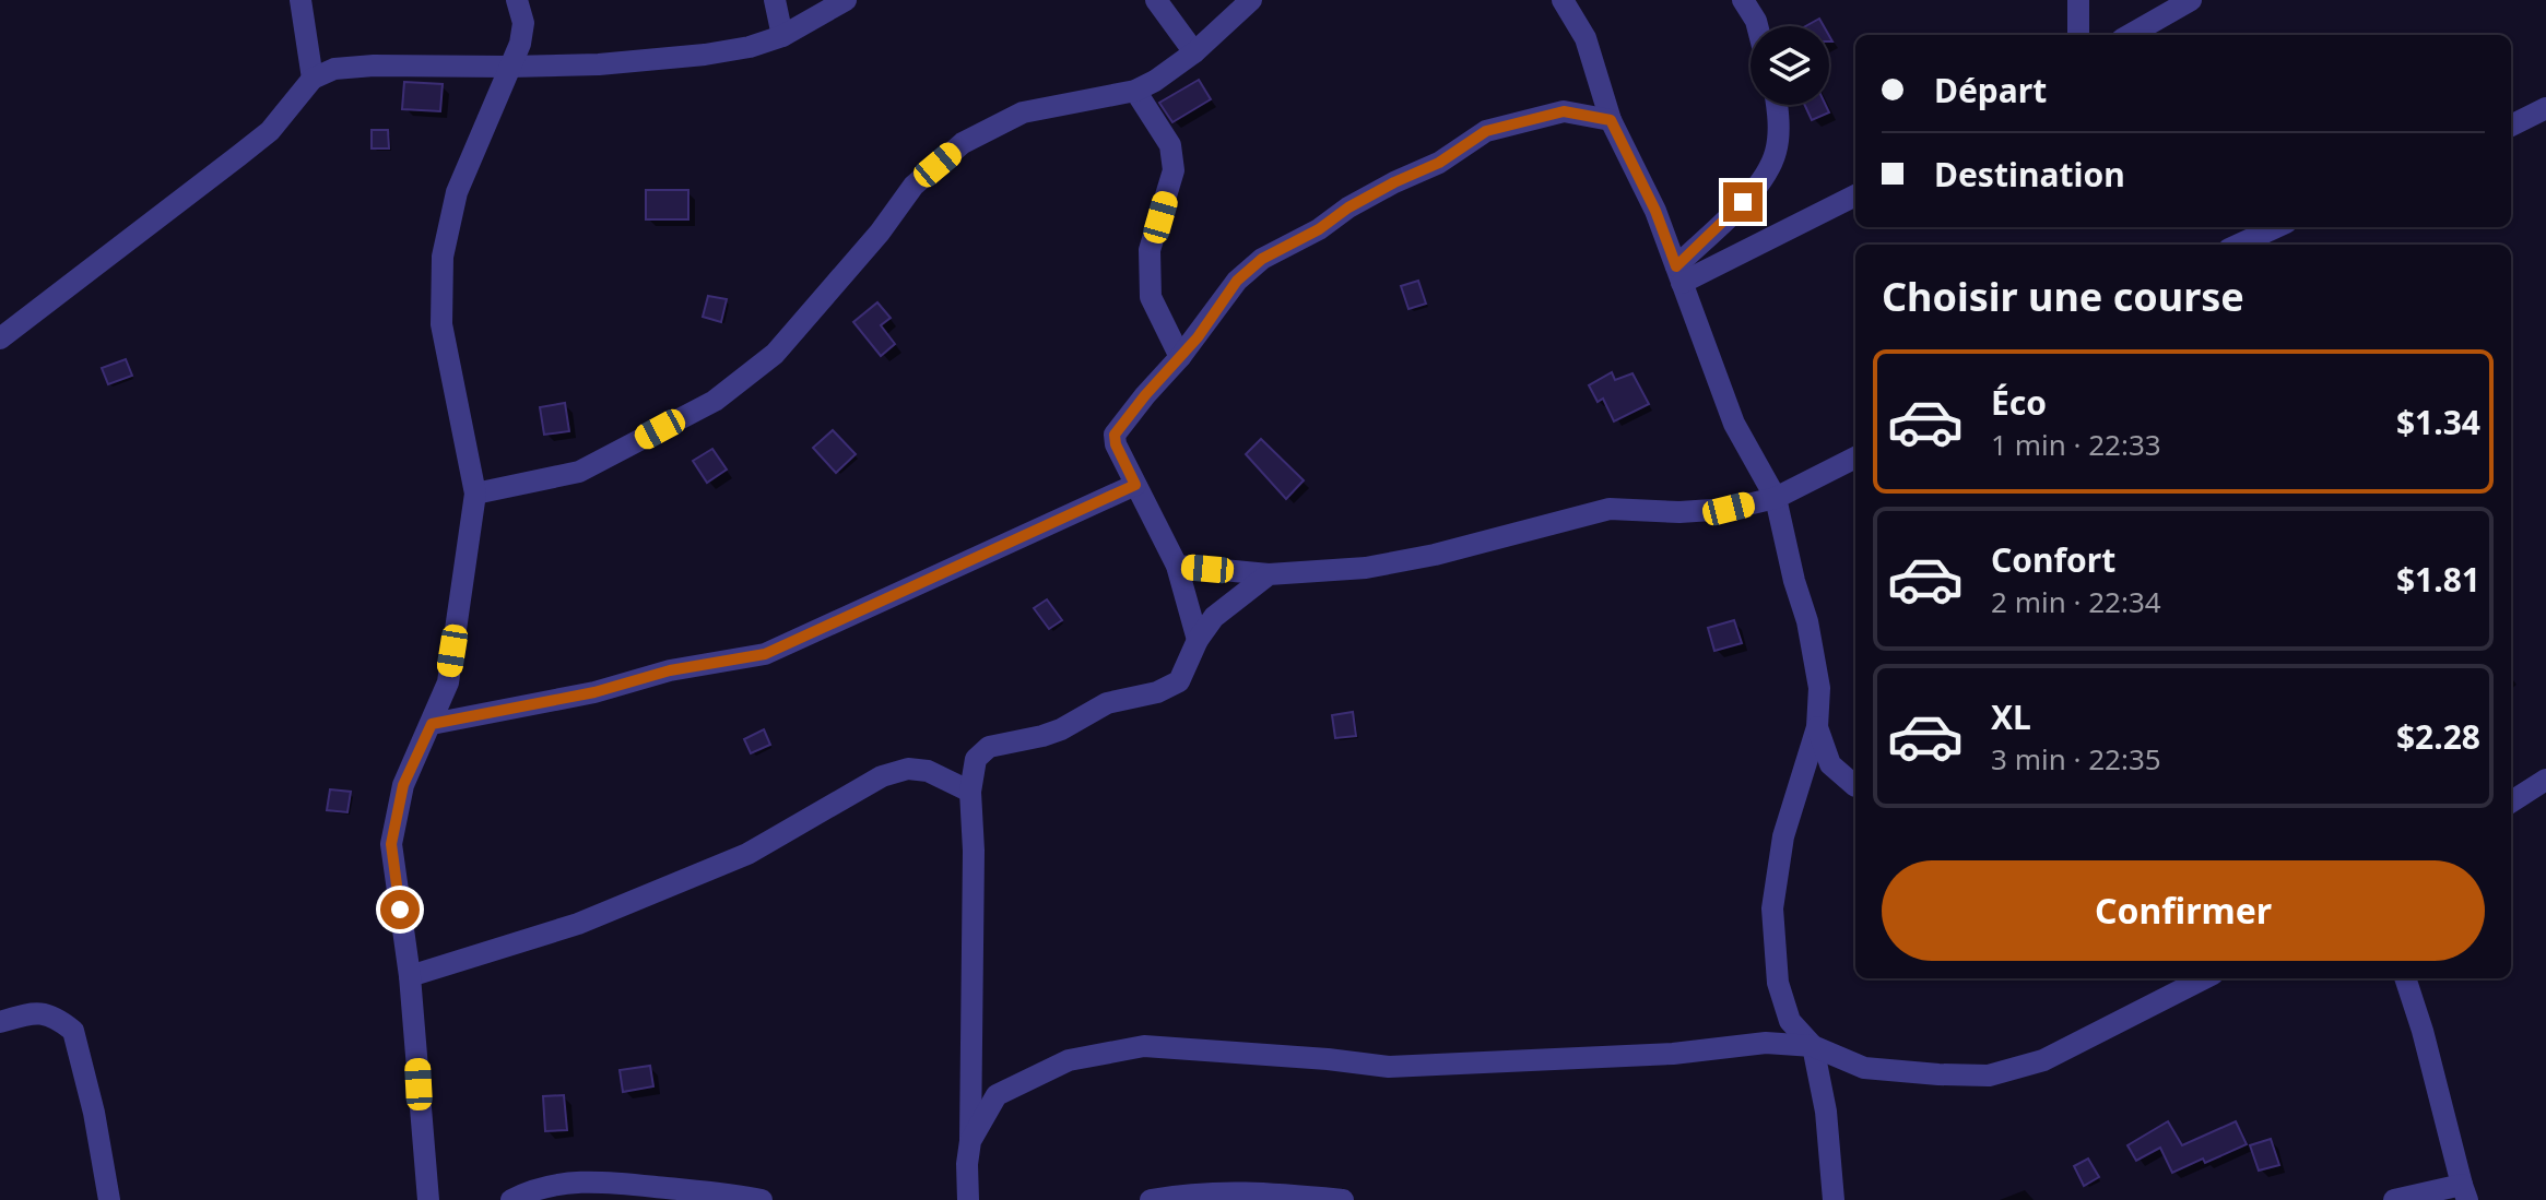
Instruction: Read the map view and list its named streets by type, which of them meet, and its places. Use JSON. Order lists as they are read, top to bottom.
{
  "page": {
    "banner": ["Départ", "Destination"],
    "heading": "Choisir une course",
    "list": [
      {
        "name": "Éco",
        "note": "1 min · 22:33",
        "value": "$1.34"
      },
      {
        "name": "Confort",
        "note": "2 min · 22:34",
        "value": "$1.81"
      },
      {
        "name": "XL",
        "note": "3 min · 22:35",
        "value": "$2.28"
      }
    ],
    "buttons": "Confirmer"
  }
}
